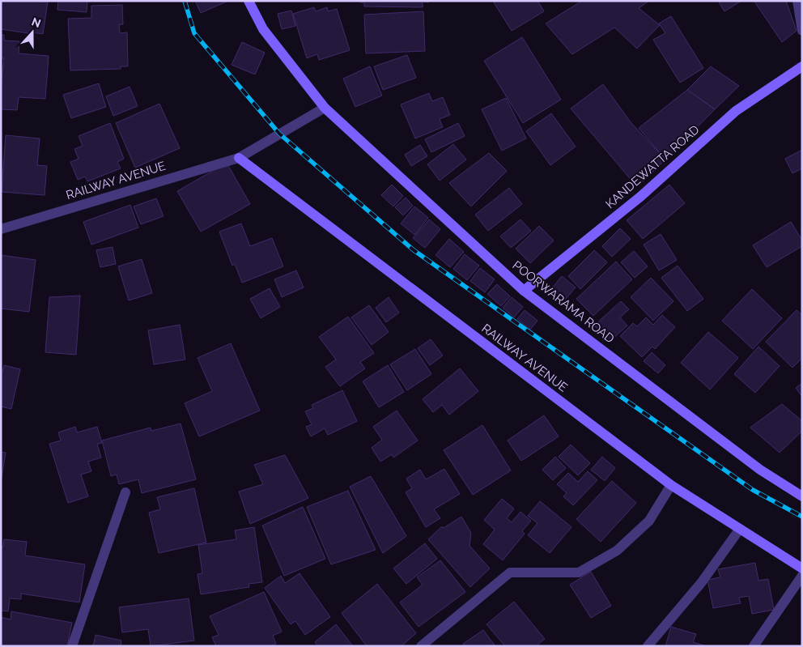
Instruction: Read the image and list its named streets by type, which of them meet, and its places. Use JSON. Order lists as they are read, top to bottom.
{
  "streets": {
    "street": ["KANDEWATTA ROAD", "RAILWAY AVENUE", "POORWARAMA ROAD"]
  },
  "crossings": [
    ["KANDEWATTA ROAD", "POORWARAMA ROAD"],
    ["RAILWAY AVENUE", "POORWARAMA ROAD"]
  ],
  "north": "top"
}
